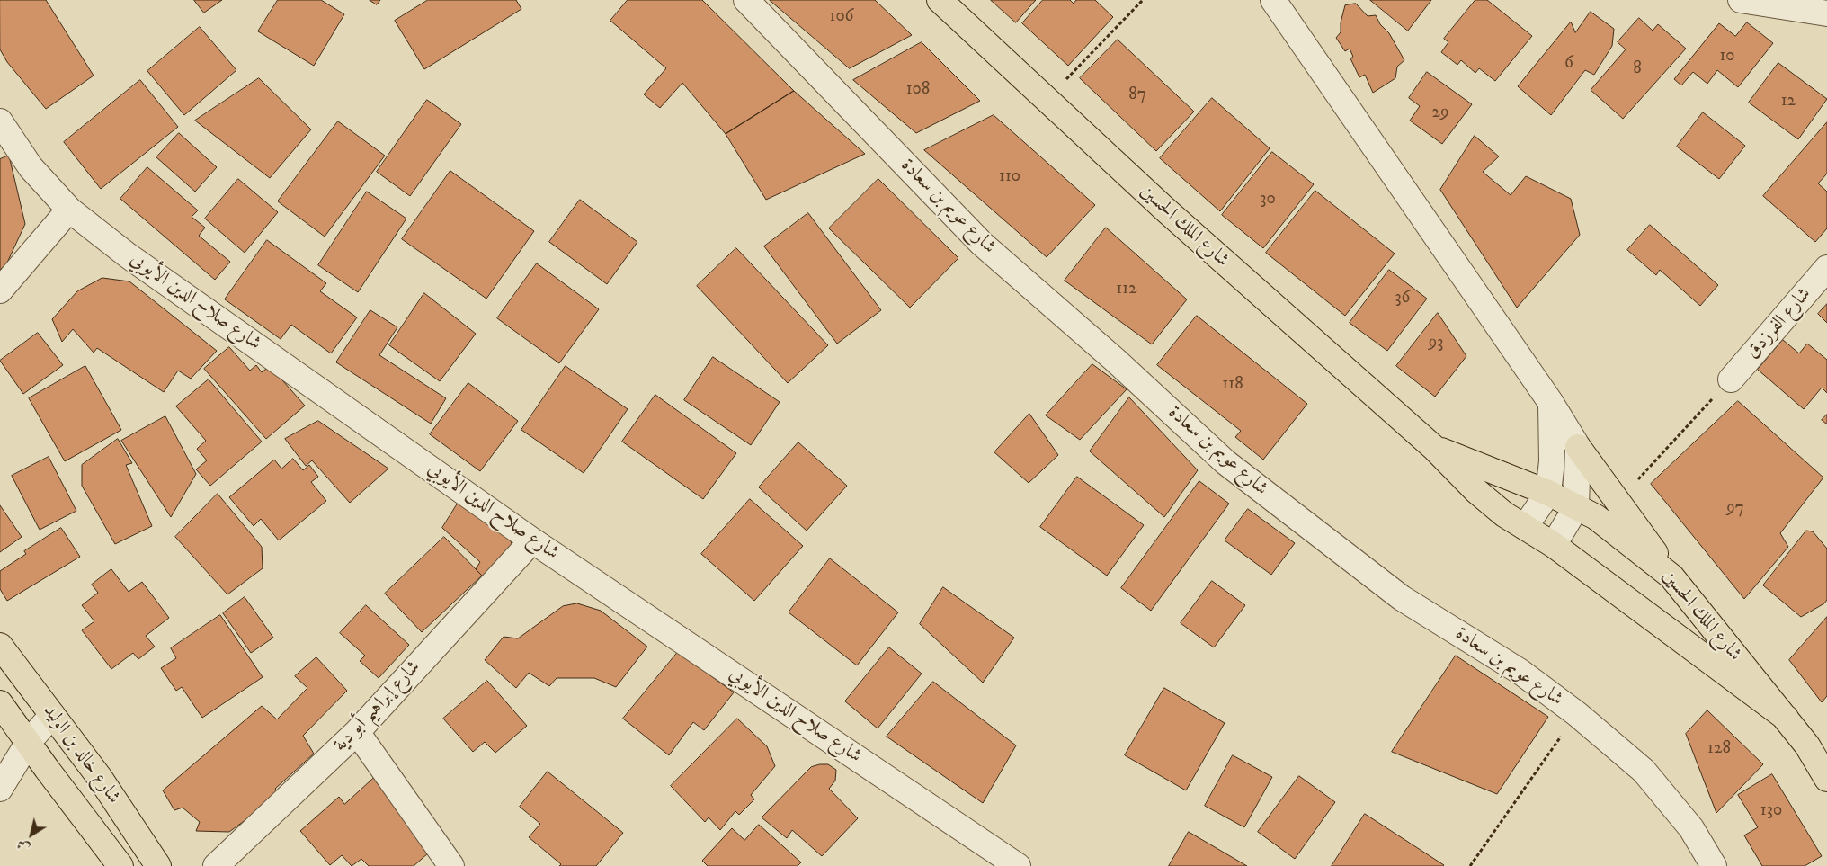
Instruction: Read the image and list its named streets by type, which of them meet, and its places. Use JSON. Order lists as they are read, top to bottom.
{
  "streets": {
    "main road": ["شارع الملك الحسين", "شارع خالد بن الوليد"],
    "street": [
      "شارع عويم بن سعادة",
      "شارع صلاح الدين الأيوبي",
      "شارع الفرزدق",
      "شارع إبراهيم أبو دية"
    ]
  },
  "crossings": [
    ["شارع صلاح الدين الأيوبي", "شارع إبراهيم أبو دية"]
  ],
  "house_numbers": [
    "106",
    "10",
    "6",
    "8",
    "108",
    "87",
    "12",
    "29",
    "110",
    "30",
    "112",
    "36",
    "93",
    "118",
    "97",
    "128",
    "130"
  ],
  "north": "bottom left"
}
